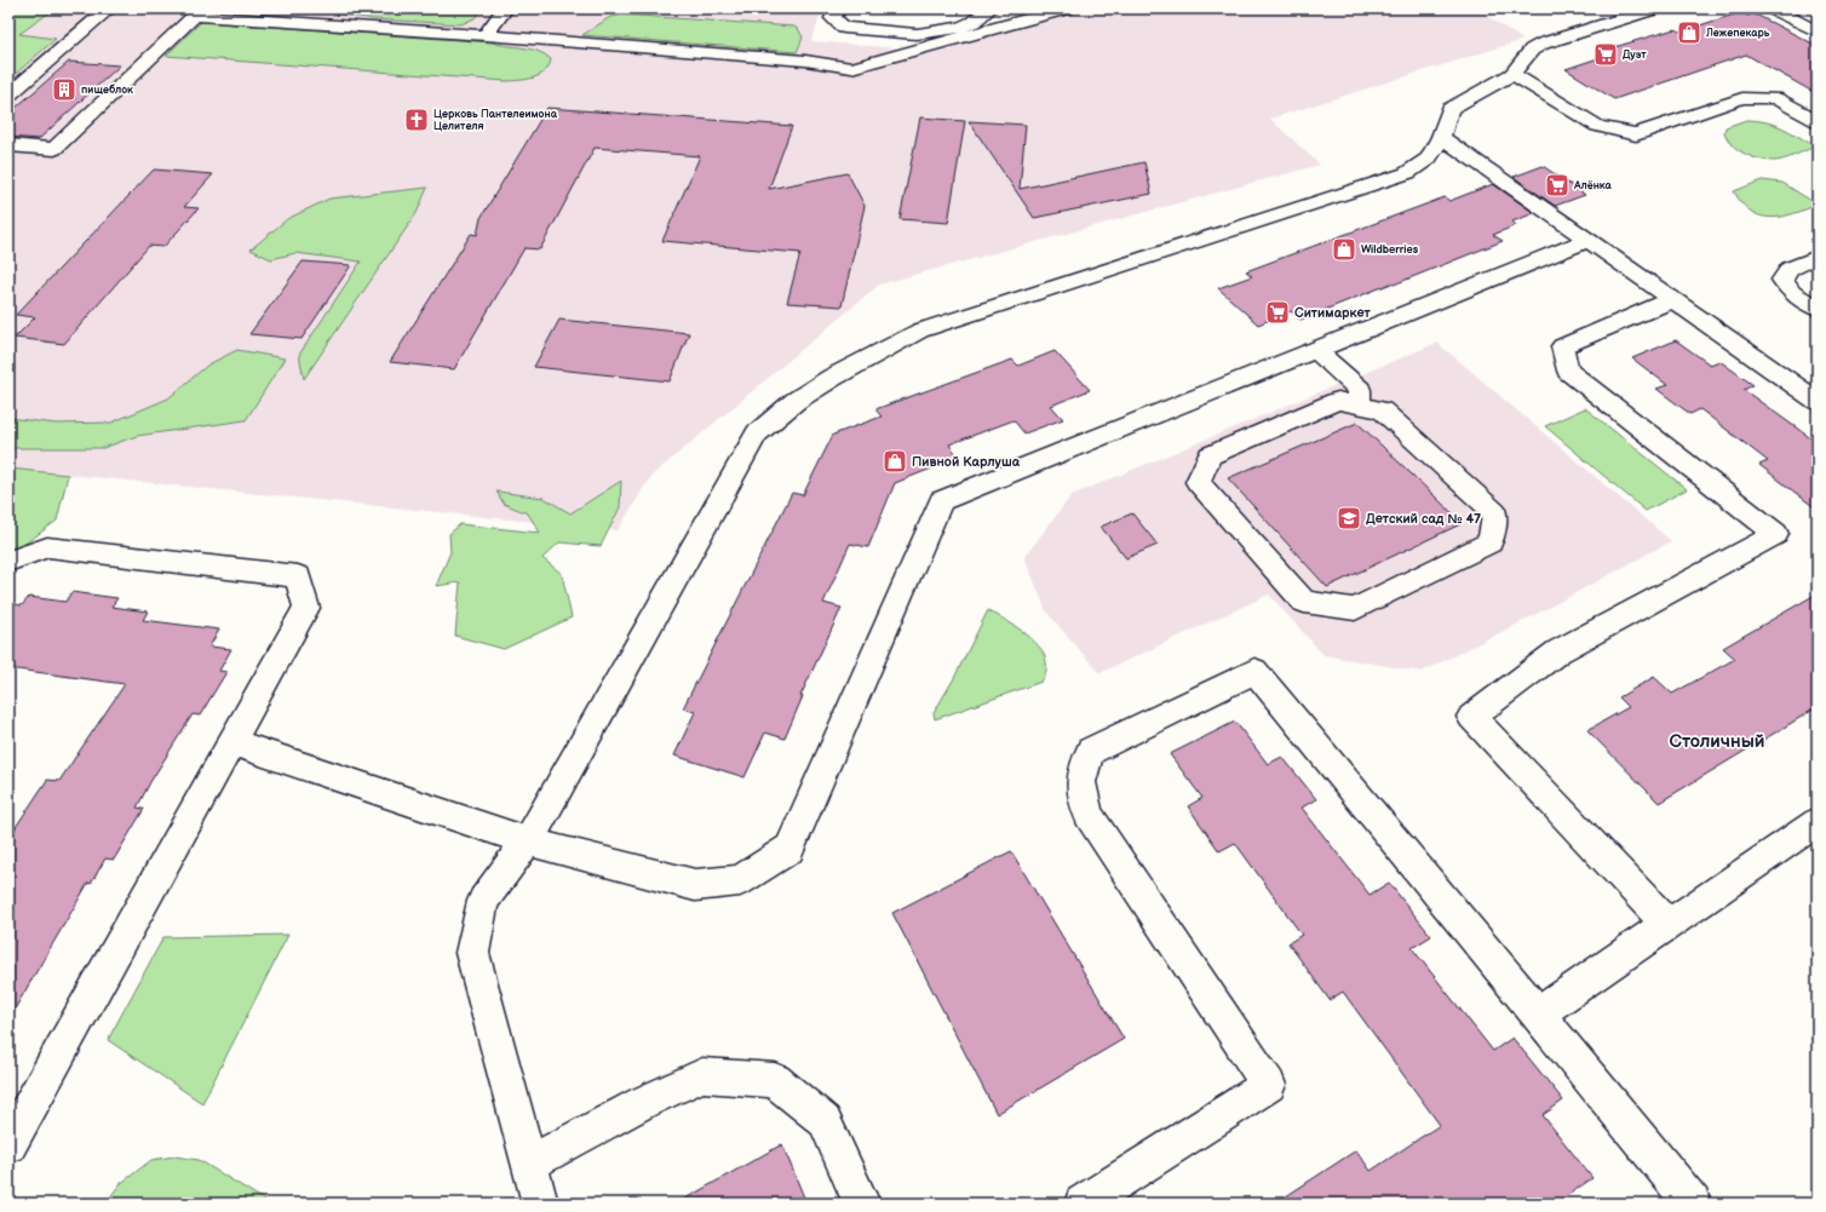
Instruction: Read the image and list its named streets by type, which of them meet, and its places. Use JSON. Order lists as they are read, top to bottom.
{
  "districts": ["Столичный"],
  "places": {
    "shop": ["Лежепекарь", "Wildberries", "Пивной Карлуша"],
    "supermarket": ["Дуэт", "Алёнка", "Ситимаркет"],
    "building": ["пищеблок"],
    "church": ["Церковь Пантелеимона Целителя"],
    "school or university": ["Детский сад № 47"]
  }
}
